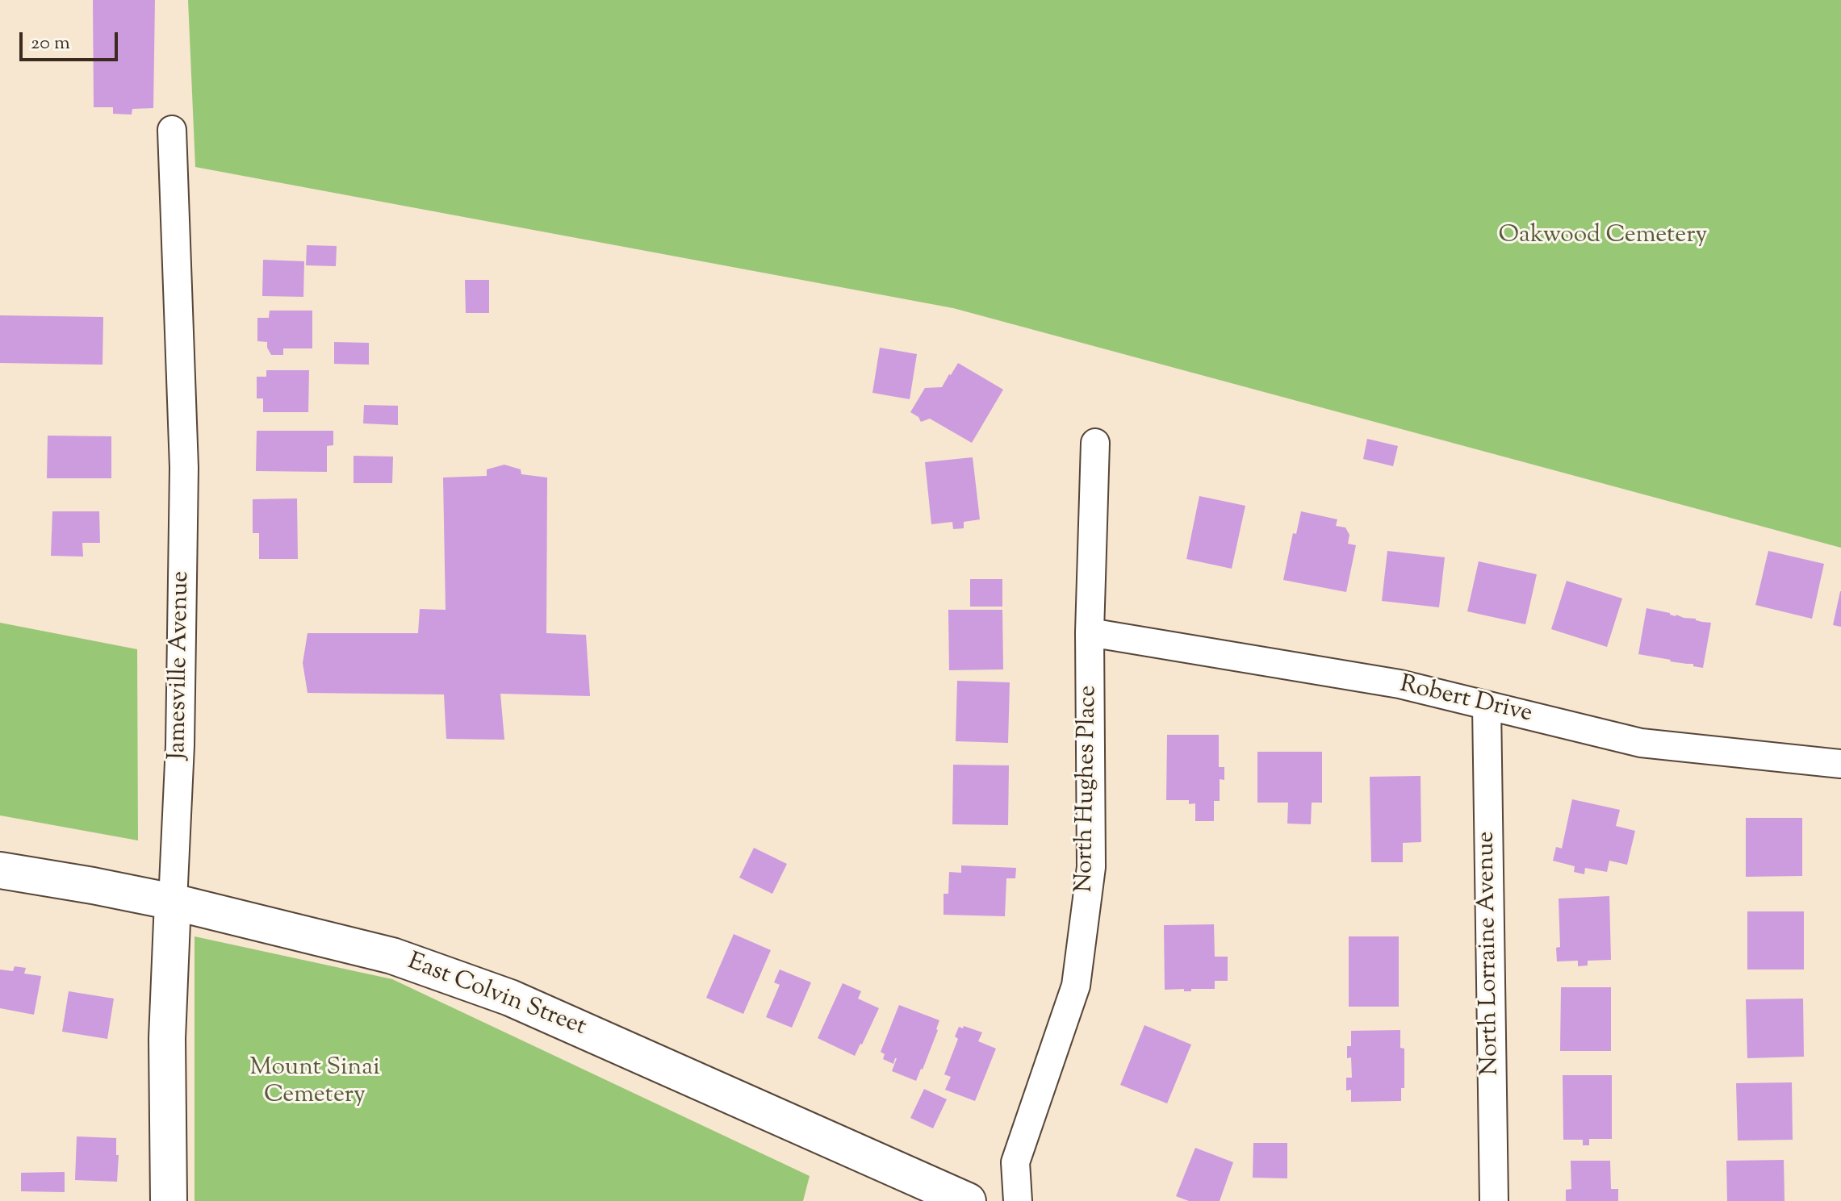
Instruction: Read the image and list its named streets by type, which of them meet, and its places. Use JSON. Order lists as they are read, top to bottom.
{
  "streets": {
    "street": [
      "Jamesville Avenue",
      "Robert Drive",
      "North Hughes Place",
      "North Lorraine Avenue",
      "East Colvin Street"
    ]
  },
  "crossings": [
    ["Jamesville Avenue", "East Colvin Street"],
    ["Robert Drive", "North Hughes Place"],
    ["Robert Drive", "North Lorraine Avenue"]
  ],
  "parks": ["Oakwood Cemetery", "Mount Sinai Cemetery"],
  "scale_bar": "20 m"
}
